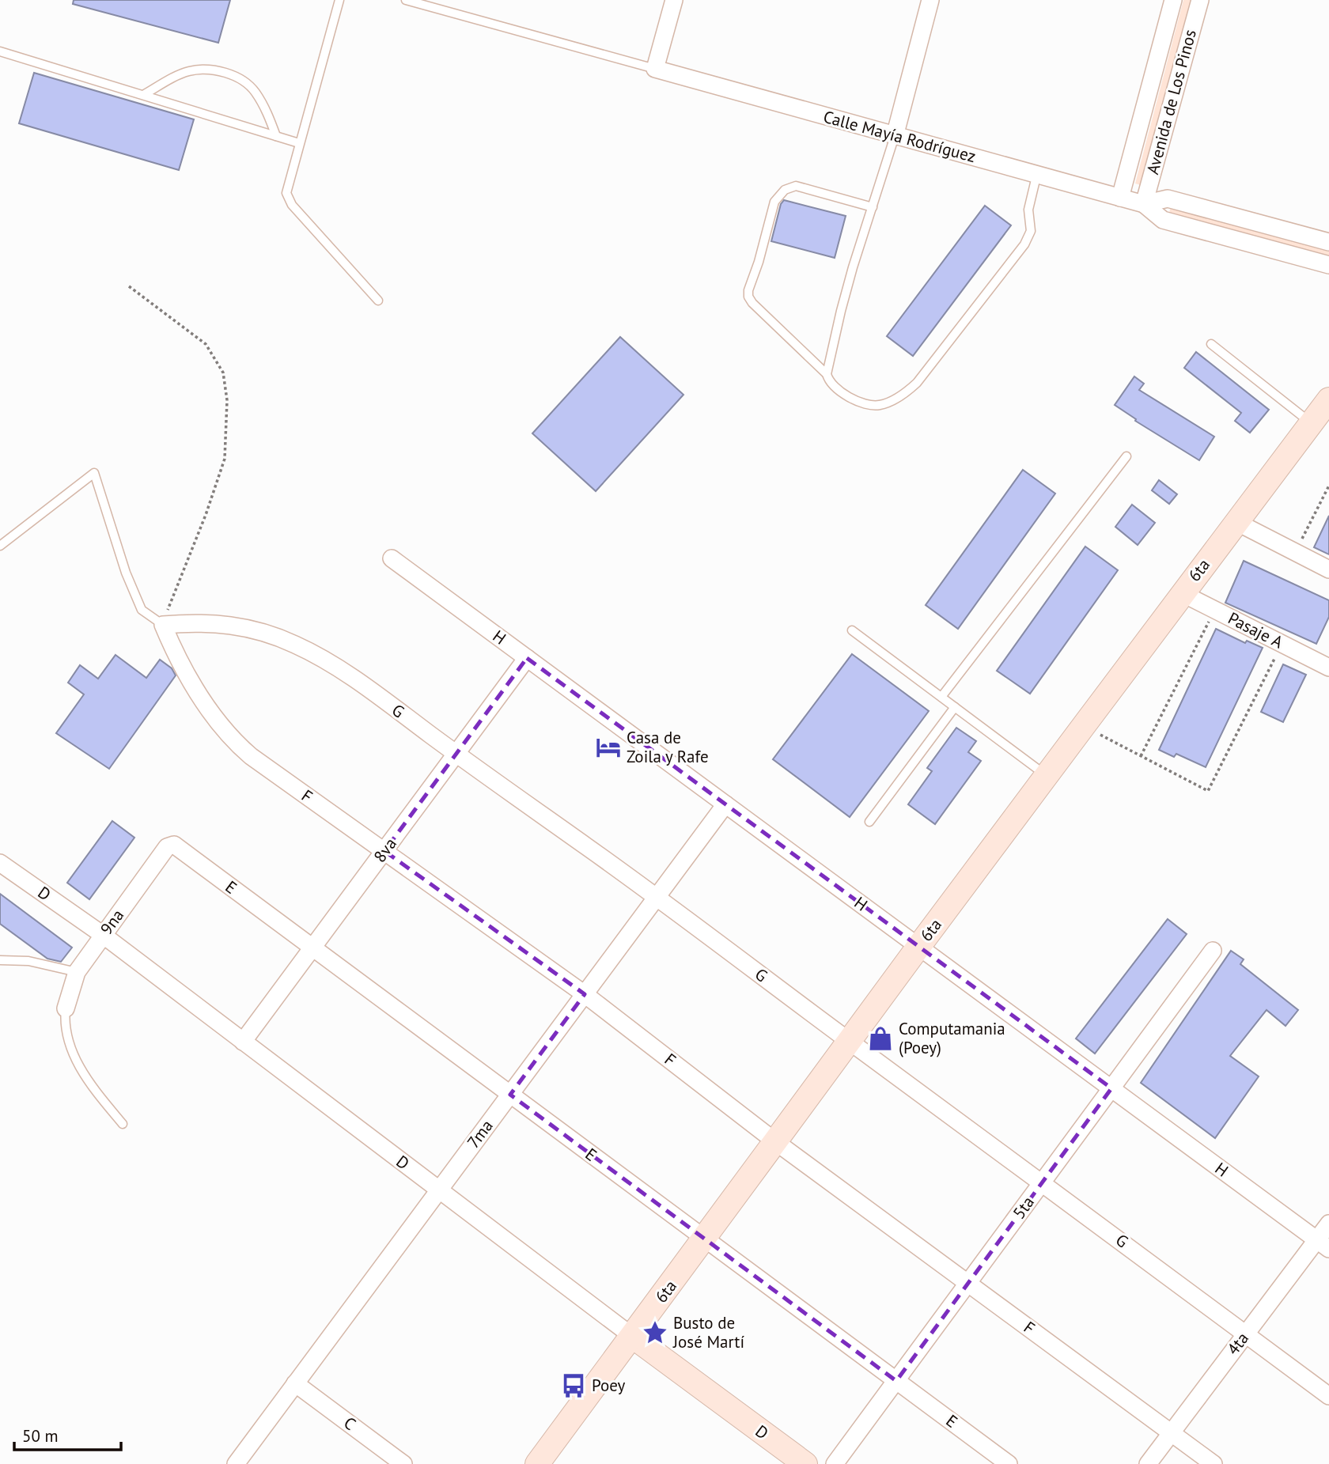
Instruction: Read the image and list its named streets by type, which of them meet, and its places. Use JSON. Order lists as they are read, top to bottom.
{
  "streets": {
    "main road": ["6ta", "D"],
    "street": [
      "Avenida de Los Pinos",
      "Calle Mayía Rodríguez",
      "Pasaje A",
      "H",
      "G",
      "F",
      "8va",
      "E",
      "9na",
      "7ma",
      "5ta",
      "4ta",
      "C"
    ]
  },
  "crossings": [
    ["Avenida de Los Pinos", "Calle Mayía Rodríguez"],
    ["6ta", "Pasaje A"],
    ["6ta", "H"],
    ["6ta", "G"],
    ["6ta", "F"],
    ["6ta", "E"],
    ["6ta", "D"],
    ["H", "8va"],
    ["H", "7ma"],
    ["H", "5ta"],
    ["H", "4ta"],
    ["G", "F"],
    ["G", "8va"],
    ["G", "7ma"],
    ["G", "5ta"],
    ["G", "4ta"],
    ["F", "8va"],
    ["F", "7ma"],
    ["F", "5ta"],
    ["F", "4ta"],
    ["8va", "E"],
    ["8va", "D"],
    ["E", "9na"],
    ["E", "7ma"],
    ["E", "5ta"],
    ["D", "9na"],
    ["D", "7ma"],
    ["7ma", "C"]
  ],
  "places": {
    "hotel": ["Casa de Zoila y Rafe"],
    "shop": ["Computamania (Poey)"],
    "place": ["Busto de José Martí"],
    "bus stop": ["Poey"]
  },
  "scale_bar": "50 m"
}
